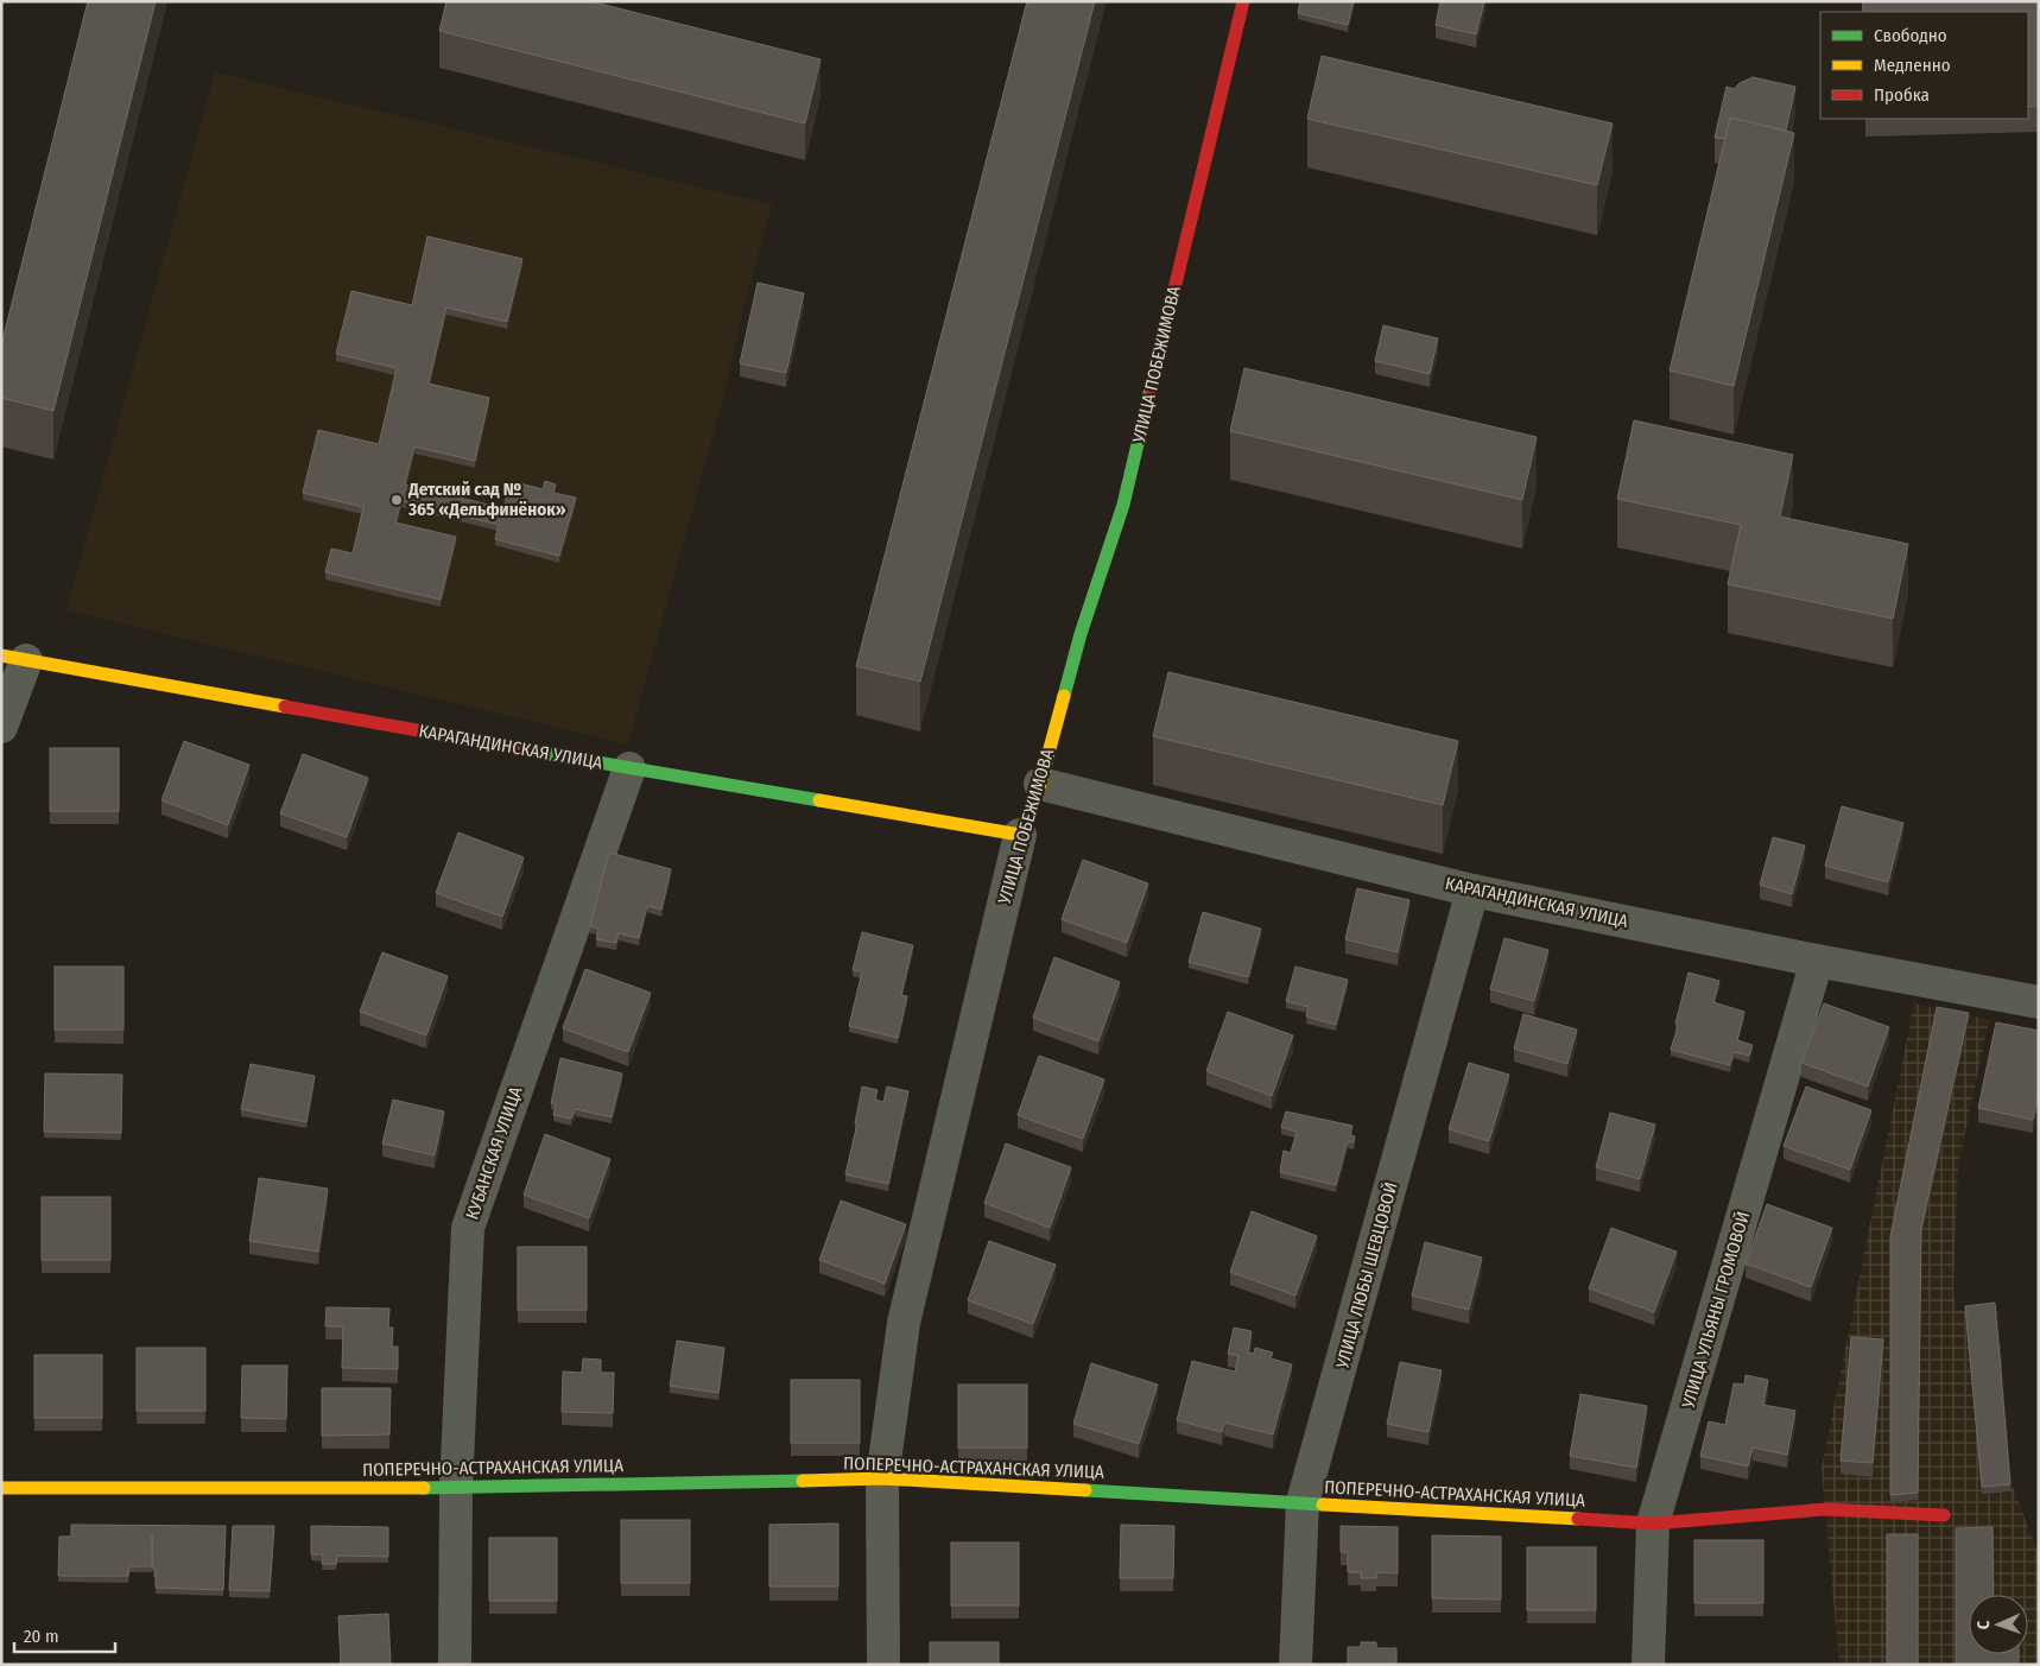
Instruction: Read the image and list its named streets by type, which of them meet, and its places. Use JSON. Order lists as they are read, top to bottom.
{
  "streets": {
    "street": [
      "УЛИЦА ПОБЕЖИМОВА",
      "КАРАГАНДИНСКАЯ УЛИЦА",
      "КУБАНСКАЯ УЛИЦА",
      "УЛИЦА ЛЮБЫ ШЕВЦОВОЙ",
      "УЛИЦА УЛЬЯНЫ ГРОМОВОЙ",
      "ПОПЕРЕЧНО-АСТРАХАНСКАЯ УЛИЦА"
    ]
  },
  "crossings": [
    ["УЛИЦА ПОБЕЖИМОВА", "КАРАГАНДИНСКАЯ УЛИЦА"],
    ["УЛИЦА ПОБЕЖИМОВА", "ПОПЕРЕЧНО-АСТРАХАНСКАЯ УЛИЦА"],
    ["КАРАГАНДИНСКАЯ УЛИЦА", "КУБАНСКАЯ УЛИЦА"],
    ["КАРАГАНДИНСКАЯ УЛИЦА", "УЛИЦА ЛЮБЫ ШЕВЦОВОЙ"],
    ["КАРАГАНДИНСКАЯ УЛИЦА", "УЛИЦА УЛЬЯНЫ ГРОМОВОЙ"],
    ["КУБАНСКАЯ УЛИЦА", "ПОПЕРЕЧНО-АСТРАХАНСКАЯ УЛИЦА"],
    ["УЛИЦА ЛЮБЫ ШЕВЦОВОЙ", "ПОПЕРЕЧНО-АСТРАХАНСКАЯ УЛИЦА"],
    ["УЛИЦА УЛЬЯНЫ ГРОМОВОЙ", "ПОПЕРЕЧНО-АСТРАХАНСКАЯ УЛИЦА"]
  ],
  "places": ["Детский сад № 365 «Дельфинёнок»"],
  "legend": ["Свободно", "Медленно", "Пробка"],
  "scale_bar": "20 m",
  "north": "left"
}
